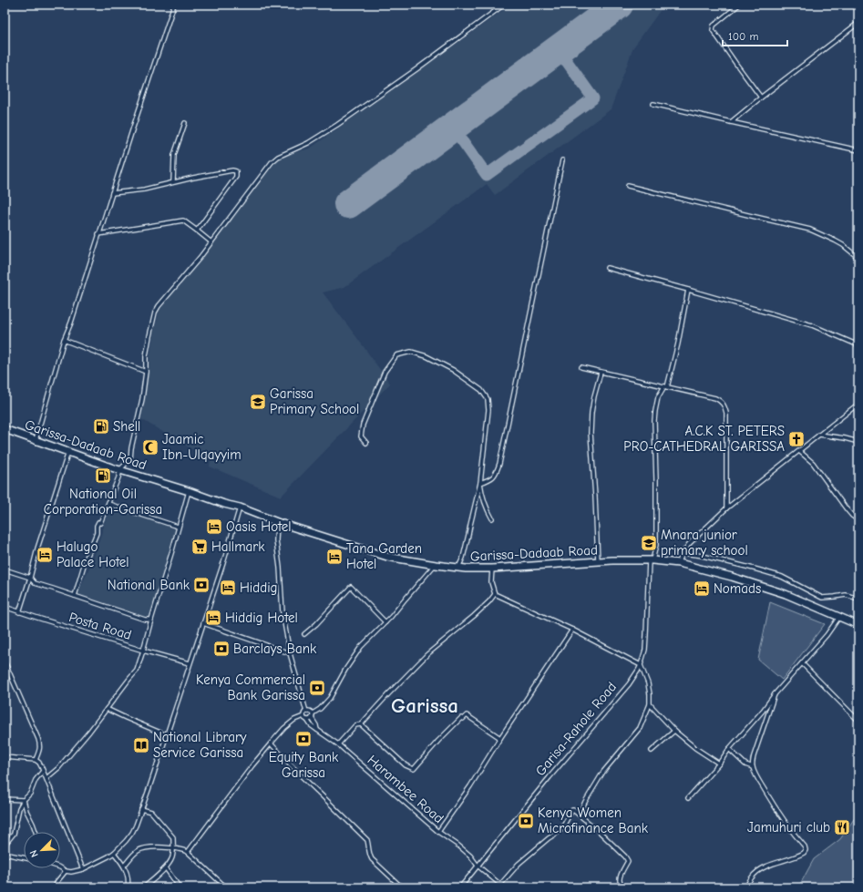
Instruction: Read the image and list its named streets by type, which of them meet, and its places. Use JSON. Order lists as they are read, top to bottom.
{
  "streets": {
    "highway": ["Garissa-Dadaab Road"],
    "street": ["Posta Road", "Garisa-Rahole Road", "Harambee Road"]
  },
  "crossings": [
    ["Garissa-Dadaab Road", "Garisa-Rahole Road"],
    ["Garisa-Rahole Road", "Harambee Road"]
  ],
  "districts": ["Garissa"],
  "places": {
    "school or university": ["Garissa Primary School", "Mnara junior primary school"],
    "fuel station": ["Shell", "National Oil Corporation-Garissa"],
    "church": ["A.C.K ST. PETERS PRO-CATHEDRAL GARISSA"],
    "mosque": ["Jaamic Ibn-Ulqayyim"],
    "hotel": [
      "Oasis Hotel",
      "Halugo Palace Hotel",
      "Tana Garden Hotel",
      "Hiddig",
      "Nomads",
      "Hiddig Hotel"
    ],
    "supermarket": ["Hallmark"],
    "bank": [
      "National Bank",
      "Barclays Bank",
      "Kenya Commercial Bank Garissa",
      "Equity Bank Garissa",
      "Kenya Women Microfinance Bank"
    ],
    "library": ["National Library Service Garissa"],
    "restaurant": ["Jamuhuri club"]
  },
  "scale_bar": "100 m",
  "north": "bottom left"
}
